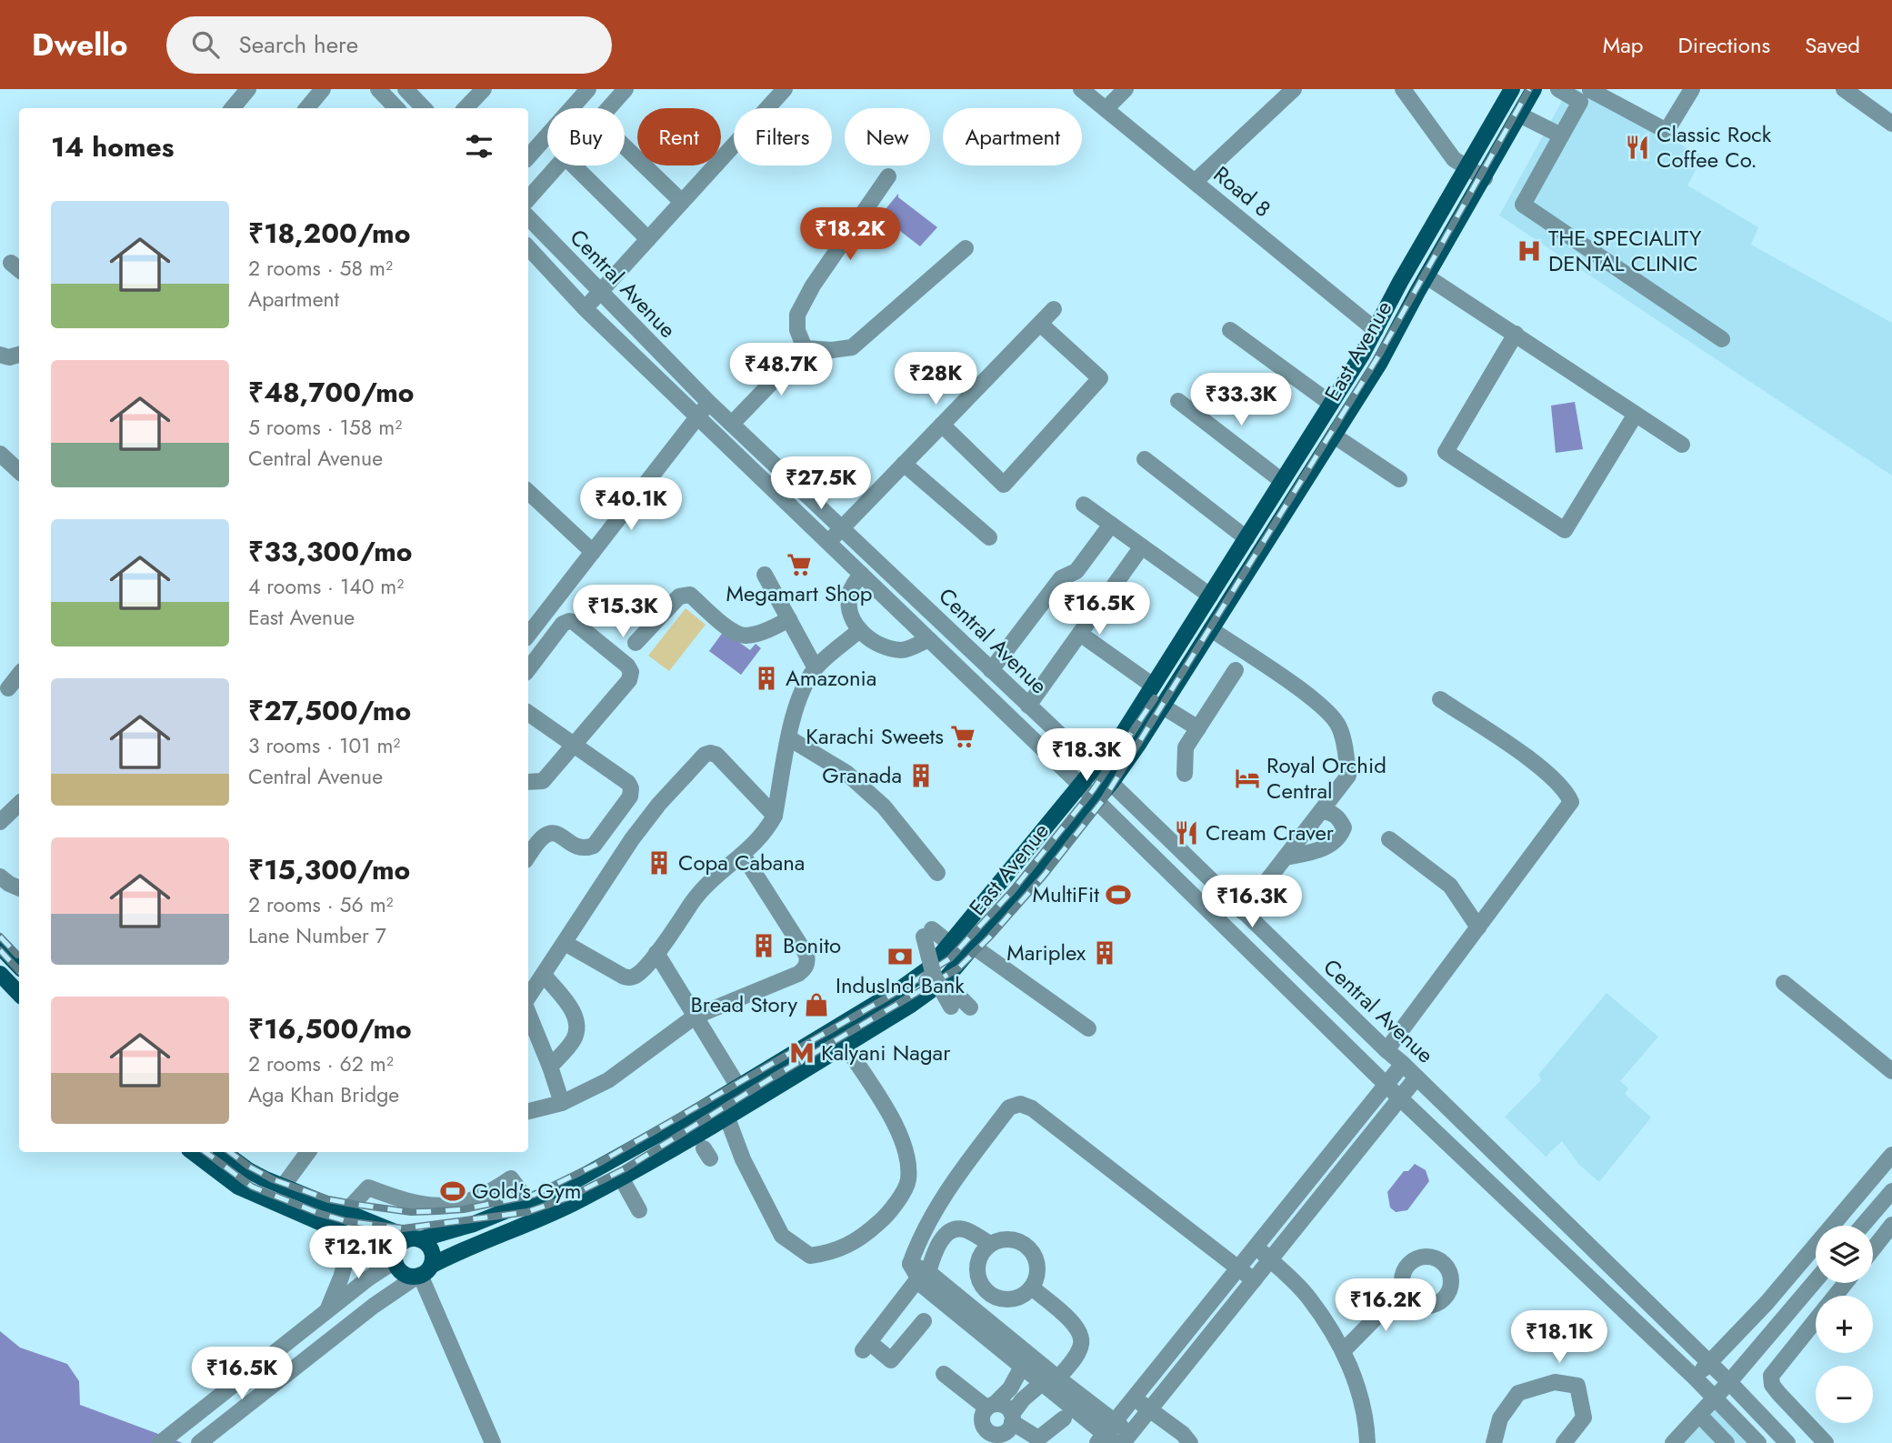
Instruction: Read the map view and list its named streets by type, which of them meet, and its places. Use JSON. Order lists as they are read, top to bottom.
{
  "streets": {
    "main road": ["East Avenue"],
    "street": ["Road 8", "Central Avenue"]
  },
  "crossings": [
    ["Road 8", "East Avenue"],
    ["Central Avenue", "East Avenue"]
  ],
  "places": {
    "restaurant": ["Classic Rock Coffee Co.", "Cream Craver"],
    "hospital": ["THE SPECIALITY DENTAL CLINIC"],
    "supermarket": ["Megamart Shop", "Karachi Sweets"],
    "building": [
      "Amazonia",
      "Granada",
      "Copa Cabana",
      "Bonito",
      "Mariplex"
    ],
    "hotel": ["Royal Orchid Central"],
    "sports": ["MultiFit", "Gold's Gym"],
    "bank": ["IndusInd Bank"],
    "shop": ["Bread Story"],
    "metro station": ["Kalyani Nagar"]
  },
  "page": {
    "header": "Dwello",
    "search": "Search here",
    "nav": ["Map", "Directions", "Saved"],
    "chip": [
      "Buy",
      "Rent",
      "Filters",
      "New",
      "Apartment"
    ],
    "heading": "14 homes",
    "list": [
      {
        "name": "₹18,200/mo",
        "note": "2 rooms · 58 m² · Apartment"
      },
      {
        "name": "₹48,700/mo",
        "note": "5 rooms · 158 m² · Central Avenue"
      },
      {
        "name": "₹33,300/mo",
        "note": "4 rooms · 140 m² · East Avenue"
      },
      {
        "name": "₹27,500/mo",
        "note": "3 rooms · 101 m² · Central Avenue"
      },
      {
        "name": "₹15,300/mo",
        "note": "2 rooms · 56 m² · Lane Number 7"
      },
      {
        "name": "₹16,500/mo",
        "note": "2 rooms · 62 m² · Aga Khan Bridge"
      }
    ],
    "price": [
      "₹18.2K",
      "₹48.7K",
      "₹28K",
      "₹33.3K",
      "₹27.5K",
      "₹40.1K",
      "₹16.5K",
      "₹15.3K",
      "₹18.3K",
      "₹16.3K",
      "₹12.1K",
      "₹16.2K",
      "₹18.1K",
      "₹16.5K"
    ],
    "map_buttons": ["+", "−"]
  }
}
